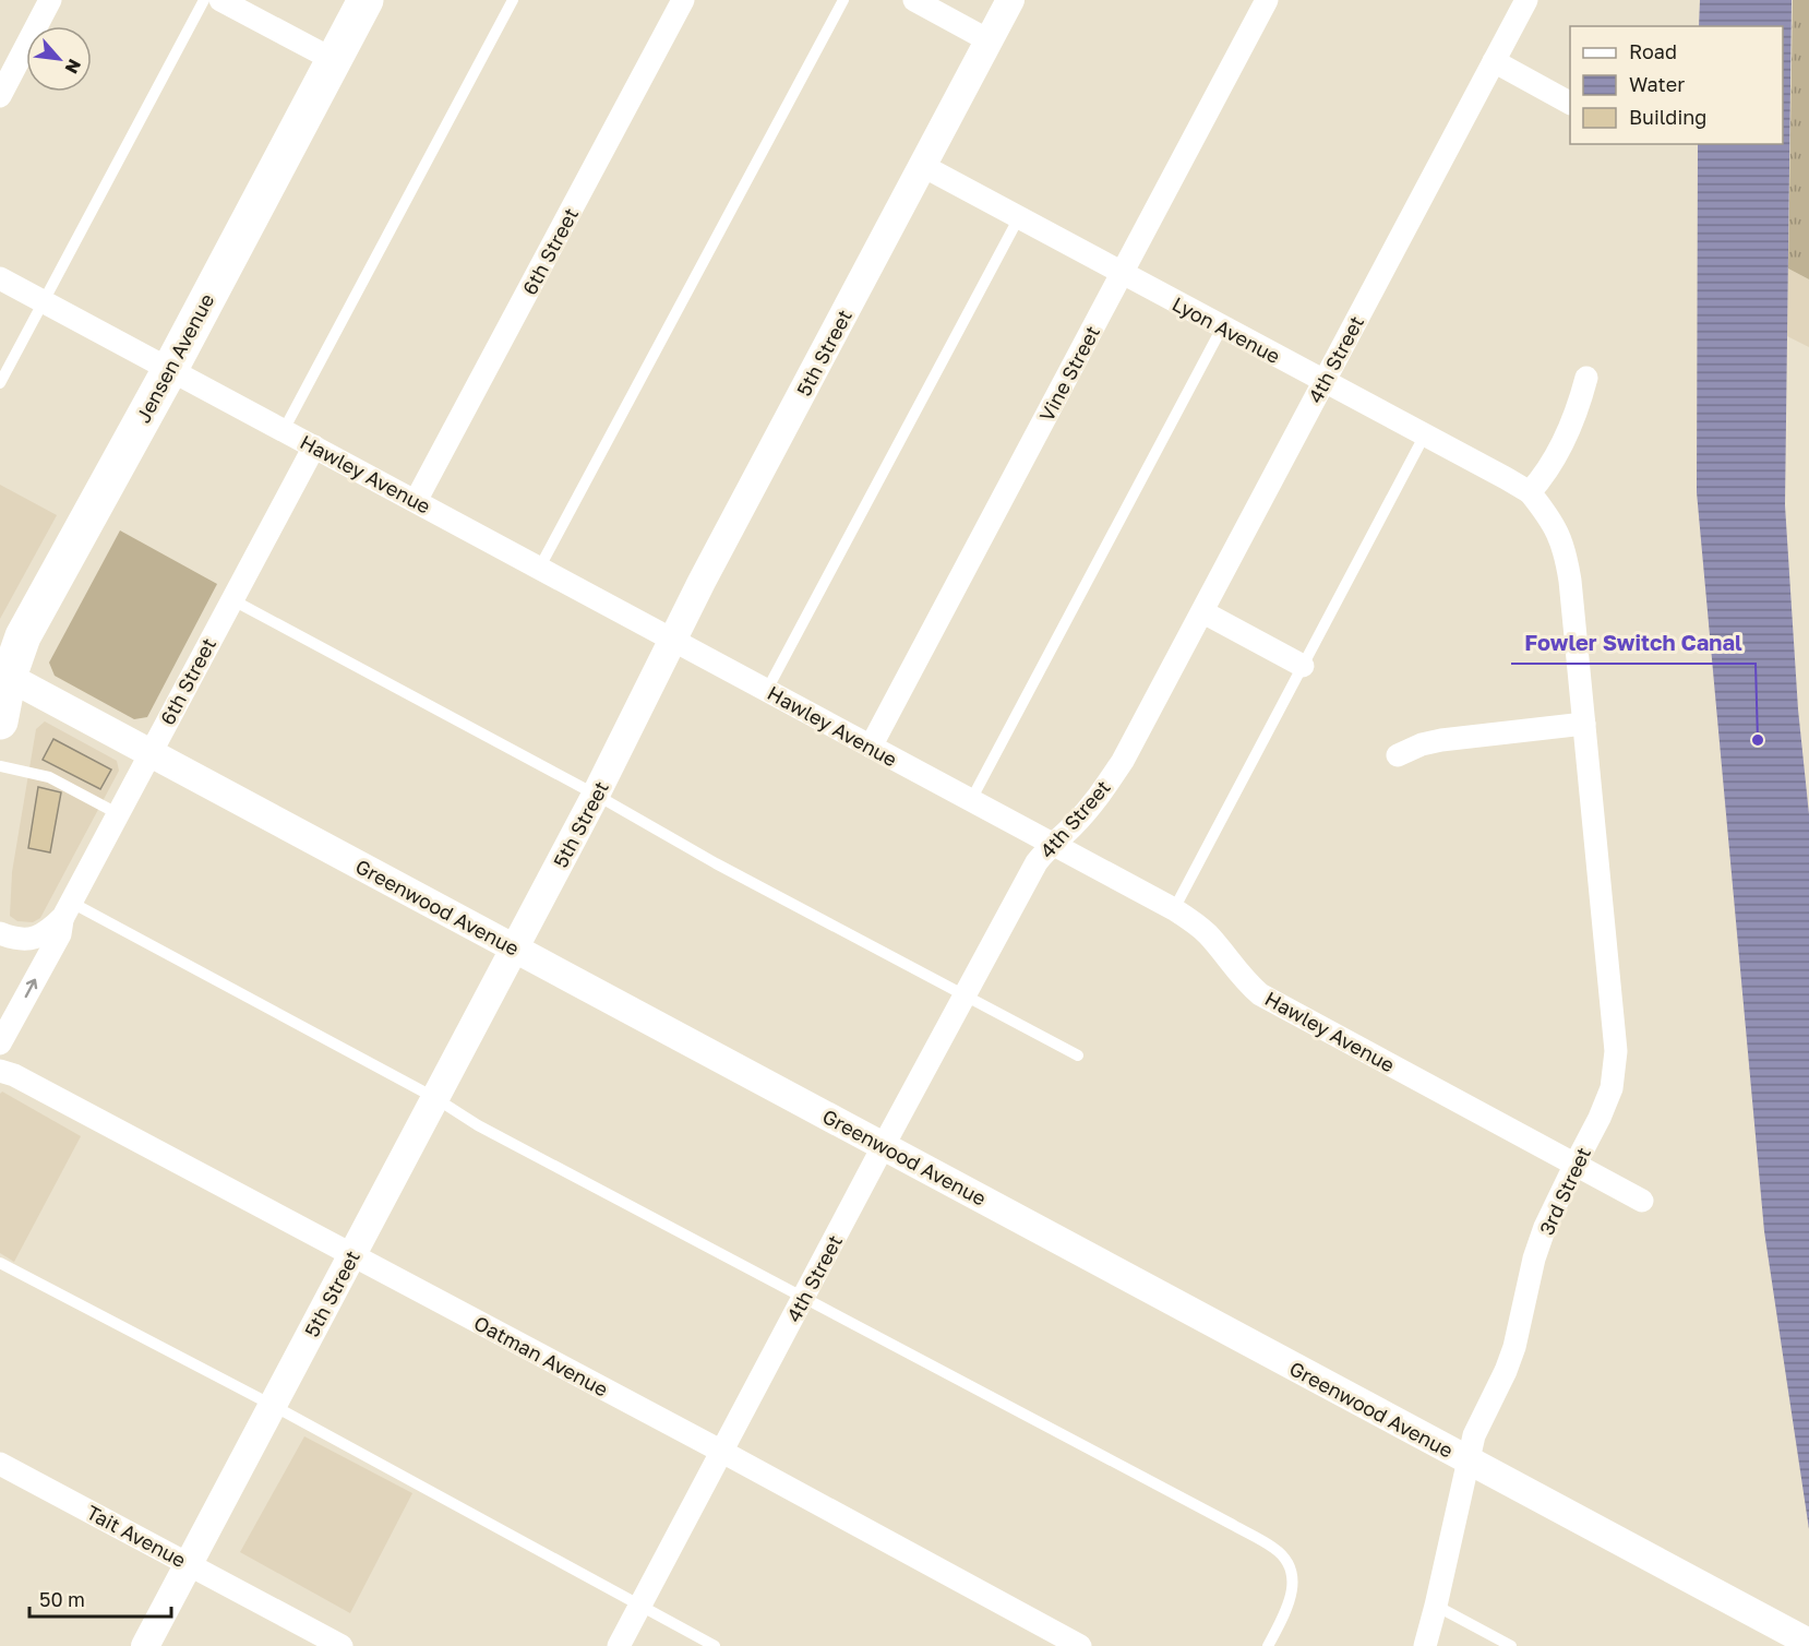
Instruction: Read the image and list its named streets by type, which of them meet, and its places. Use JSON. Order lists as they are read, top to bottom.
{
  "streets": {
    "main road": ["Jensen Avenue"],
    "street": [
      "6th Street",
      "Lyon Avenue",
      "5th Street",
      "4th Street",
      "Vine Street",
      "Hawley Avenue",
      "Greenwood Avenue",
      "3rd Street",
      "Oatman Avenue",
      "Tait Avenue"
    ]
  },
  "crossings": [
    ["6th Street", "Hawley Avenue"],
    ["6th Street", "Greenwood Avenue"],
    ["Lyon Avenue", "5th Street"],
    ["Lyon Avenue", "4th Street"],
    ["Lyon Avenue", "Vine Street"],
    ["Lyon Avenue", "3rd Street"],
    ["5th Street", "Hawley Avenue"],
    ["5th Street", "Greenwood Avenue"],
    ["5th Street", "Oatman Avenue"],
    ["5th Street", "Tait Avenue"],
    ["Jensen Avenue", "Hawley Avenue"],
    ["Jensen Avenue", "Greenwood Avenue"],
    ["4th Street", "Hawley Avenue"],
    ["4th Street", "Greenwood Avenue"],
    ["4th Street", "Oatman Avenue"],
    ["Vine Street", "Hawley Avenue"],
    ["Hawley Avenue", "3rd Street"],
    ["Greenwood Avenue", "3rd Street"]
  ],
  "places": ["Fowler Switch Canal"],
  "legend": ["Road", "Water", "Building"],
  "scale_bar": "50 m",
  "north": "bottom right"
}
